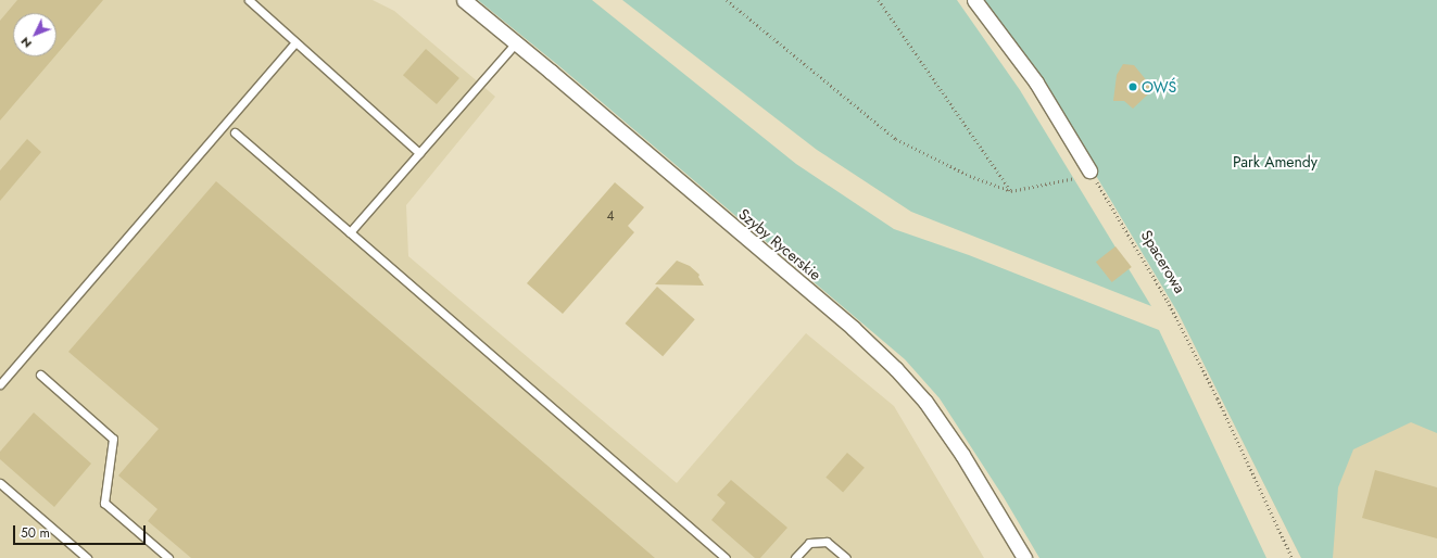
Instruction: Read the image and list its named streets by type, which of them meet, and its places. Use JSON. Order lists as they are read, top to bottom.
{
  "streets": {
    "street": ["Szyby Rycerskie"],
    "path": ["Spacerowa"]
  },
  "parks": ["Park Amendy"],
  "places": ["OWŚ"],
  "house_numbers": ["4"],
  "scale_bar": "50 m",
  "north": "bottom left"
}
